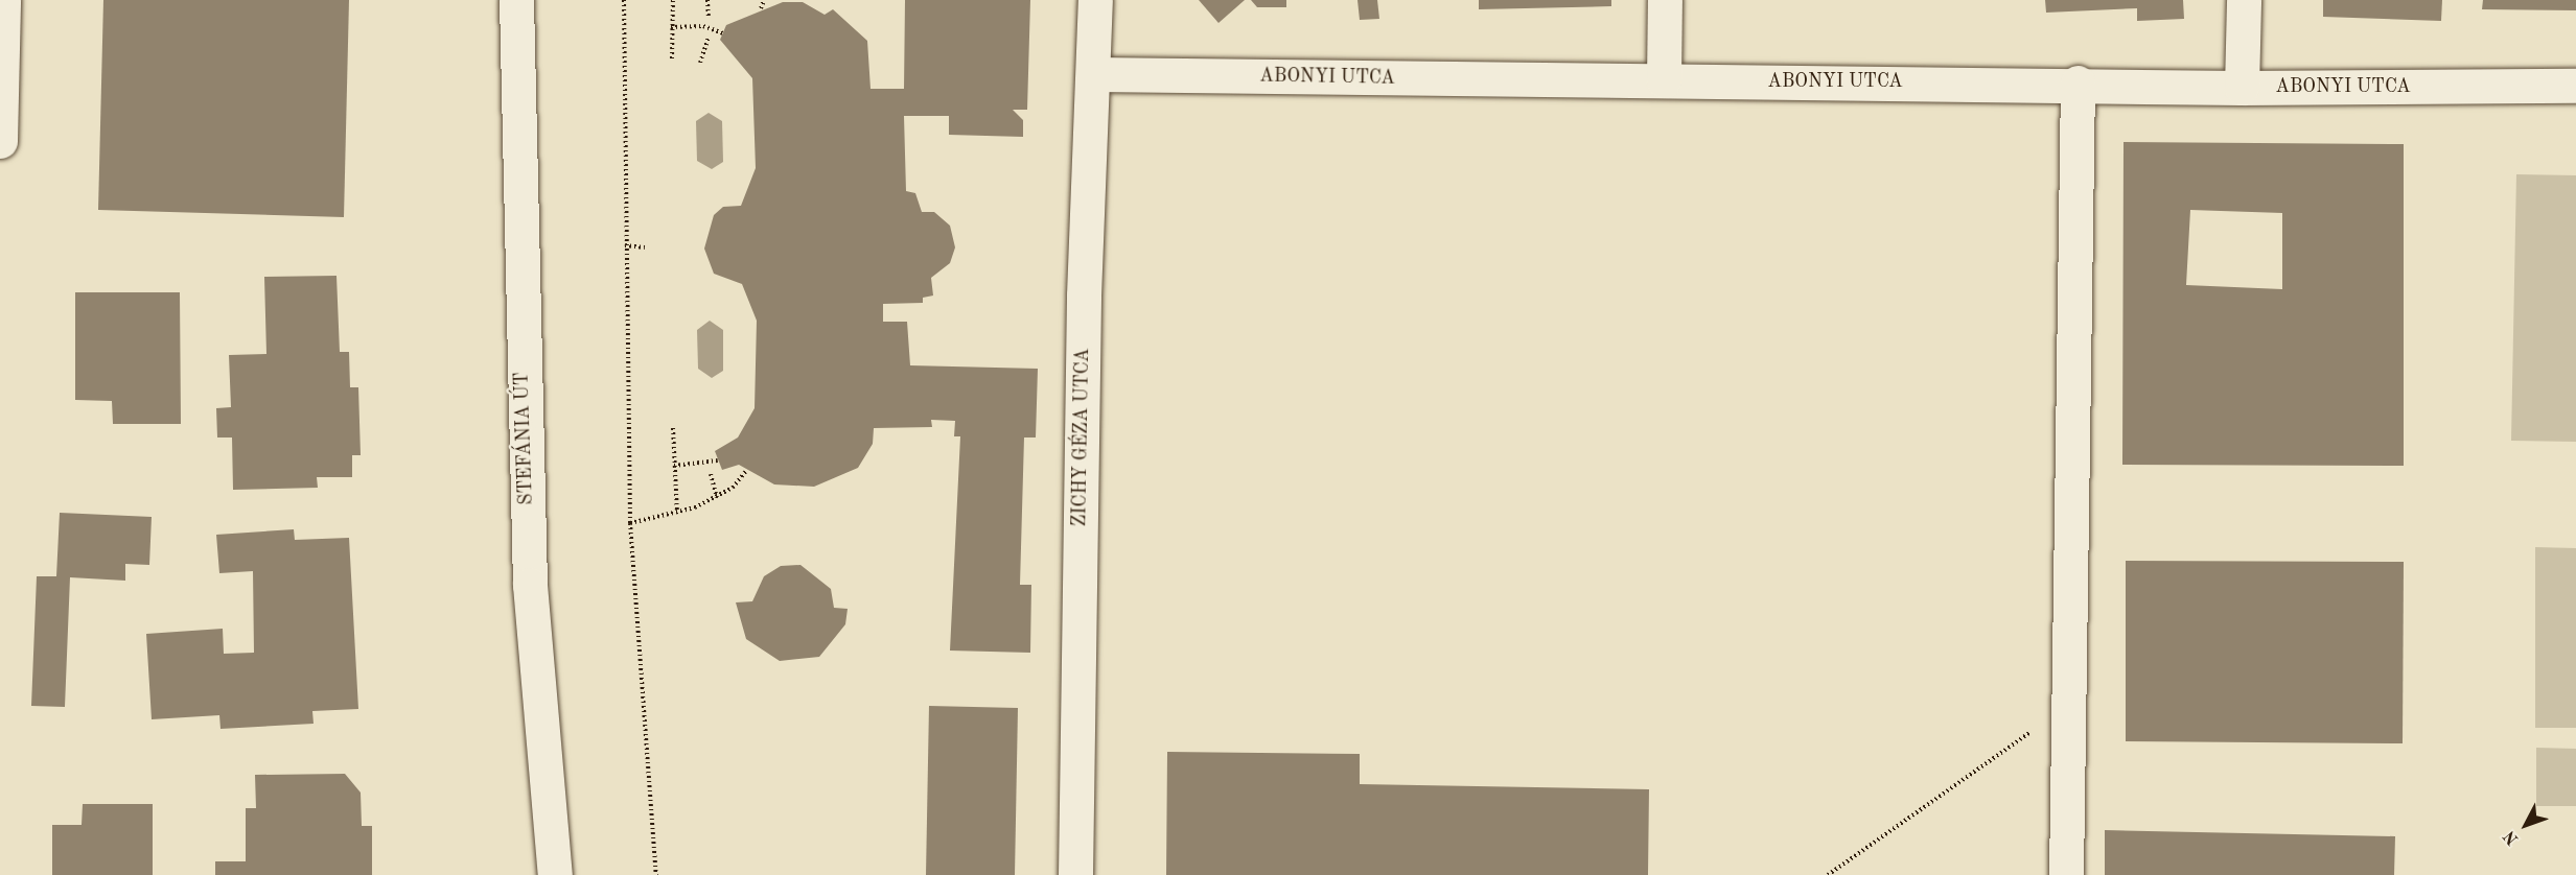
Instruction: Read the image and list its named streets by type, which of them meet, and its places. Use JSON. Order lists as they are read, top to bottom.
{
  "streets": {
    "street": ["ABONYI UTCA", "ZICHY GÉZA UTCA", "STEFÁNIA ÚT"]
  },
  "crossings": [
    ["ABONYI UTCA", "ZICHY GÉZA UTCA"]
  ],
  "north": "bottom left"
}
